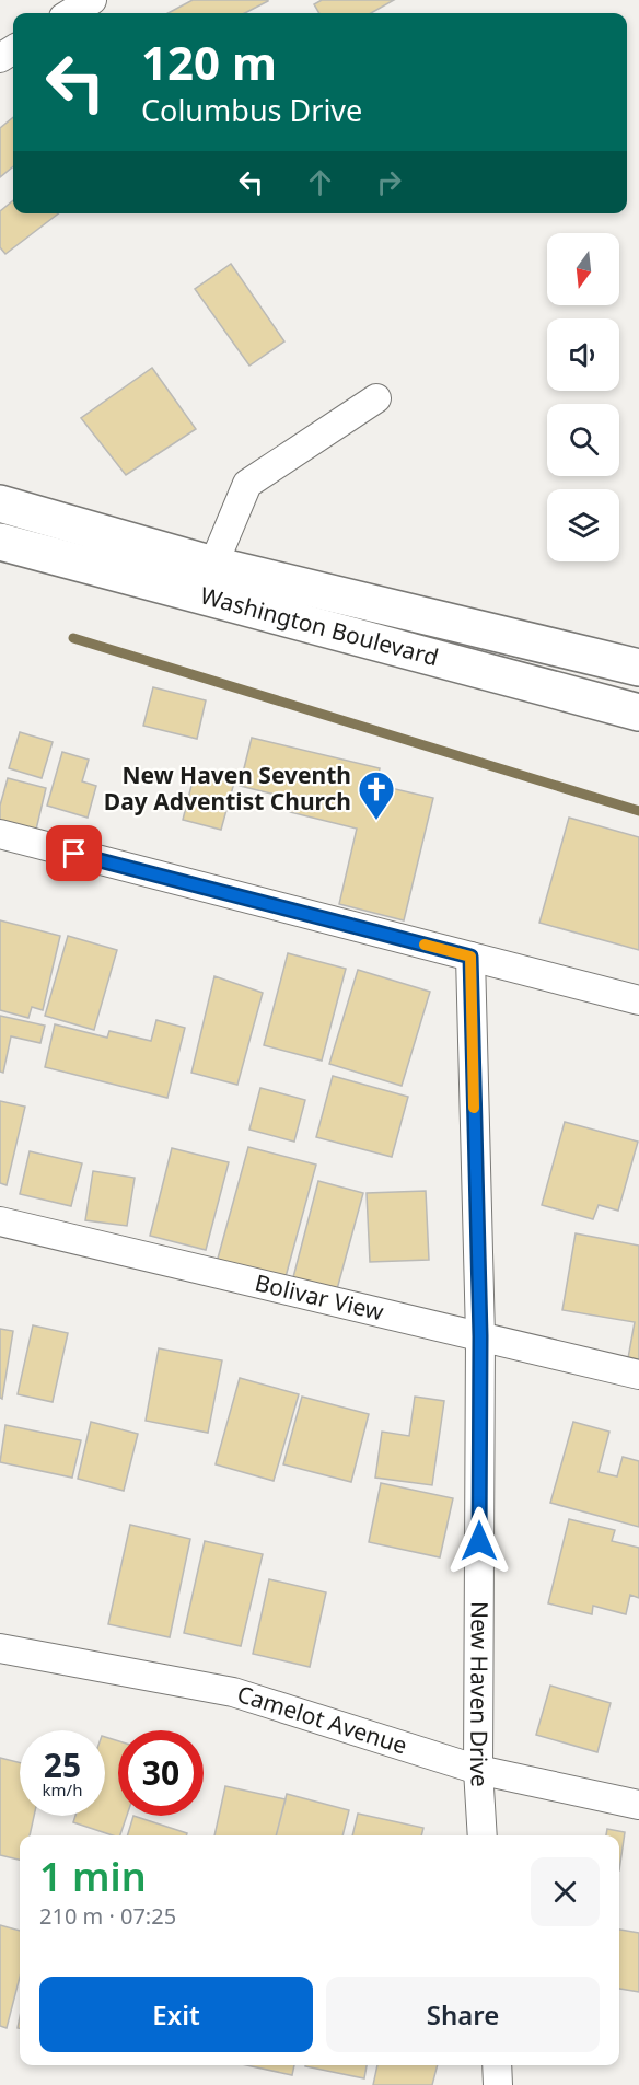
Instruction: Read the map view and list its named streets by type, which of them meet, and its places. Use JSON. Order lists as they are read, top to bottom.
{
  "streets": {
    "highway": ["Washington Boulevard"],
    "street": ["Bolivar View", "New Haven Drive", "Camelot Avenue"]
  },
  "crossings": [
    ["Bolivar View", "New Haven Drive"],
    ["New Haven Drive", "Camelot Avenue"]
  ],
  "places": {
    "church": ["New Haven Seventh Day Adventist Church"]
  },
  "north": "bottom",
  "page": {
    "turn": ["120 m", "Columbus Drive"],
    "speed": "25 km/h",
    "limit": "30",
    "heading": ["1 min", "210 m · 07:25"],
    "buttons": ["Exit", "Share"]
  }
}
